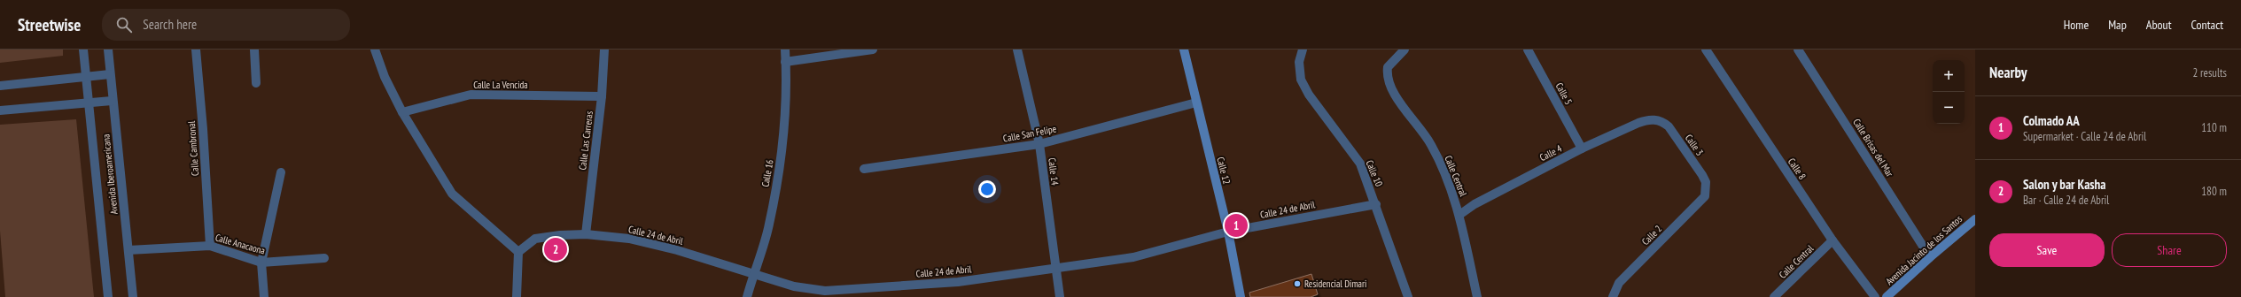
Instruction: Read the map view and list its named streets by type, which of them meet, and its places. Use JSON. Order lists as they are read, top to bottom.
{
  "streets": {
    "main road": ["Calle 12", "Avenida Jacinto de los Santos"],
    "street": [
      "Calle La Vencida",
      "Calle 5",
      "Calle San Felipe",
      "Calle Las Carreras",
      "Calle 3",
      "Calle Brisas del Mar",
      "Calle Cambronal",
      "Calle 4",
      "Calle 8",
      "Calle 14",
      "Calle 16",
      "Calle 10",
      "Avenida Iberoamericana",
      "Calle Central",
      "Calle 24 de Abril",
      "Calle 2",
      "Calle Anacaona"
    ]
  },
  "crossings": [
    ["Calle La Vencida", "Calle Las Carreras"],
    ["Calle 5", "Calle 4"],
    ["Calle San Felipe", "Calle 12"],
    ["Calle San Felipe", "Calle 14"],
    ["Calle Las Carreras", "Calle 24 de Abril"],
    ["Calle 3", "Calle 4"],
    ["Calle 3", "Calle 2"],
    ["Calle Brisas del Mar", "Avenida Jacinto de los Santos"],
    ["Calle Cambronal", "Calle Anacaona"],
    ["Calle 4", "Calle Central"],
    ["Calle 8", "Calle Central"],
    ["Calle 12", "Calle 24 de Abril"],
    ["Calle 14", "Calle 24 de Abril"],
    ["Calle 16", "Calle 24 de Abril"],
    ["Calle 10", "Calle 24 de Abril"],
    ["Avenida Iberoamericana", "Calle Anacaona"]
  ],
  "places": ["Residencial Dimari"],
  "page": {
    "header": "Streetwise",
    "search": "Search here",
    "nav": [
      "Home",
      "Map",
      "About",
      "Contact"
    ],
    "heading": ["Nearby", "2 results"],
    "map_buttons": ["+", "−"],
    "list": [
      {
        "mark": "1",
        "name": "Colmado AA",
        "note": "Supermarket · Calle 24 de Abril",
        "value": "110 m"
      },
      {
        "mark": "2",
        "name": "Salon y bar Kasha",
        "note": "Bar · Calle 24 de Abril",
        "value": "180 m"
      }
    ],
    "pins": ["1", "2"],
    "buttons": ["Save", "Share"]
  }
}
